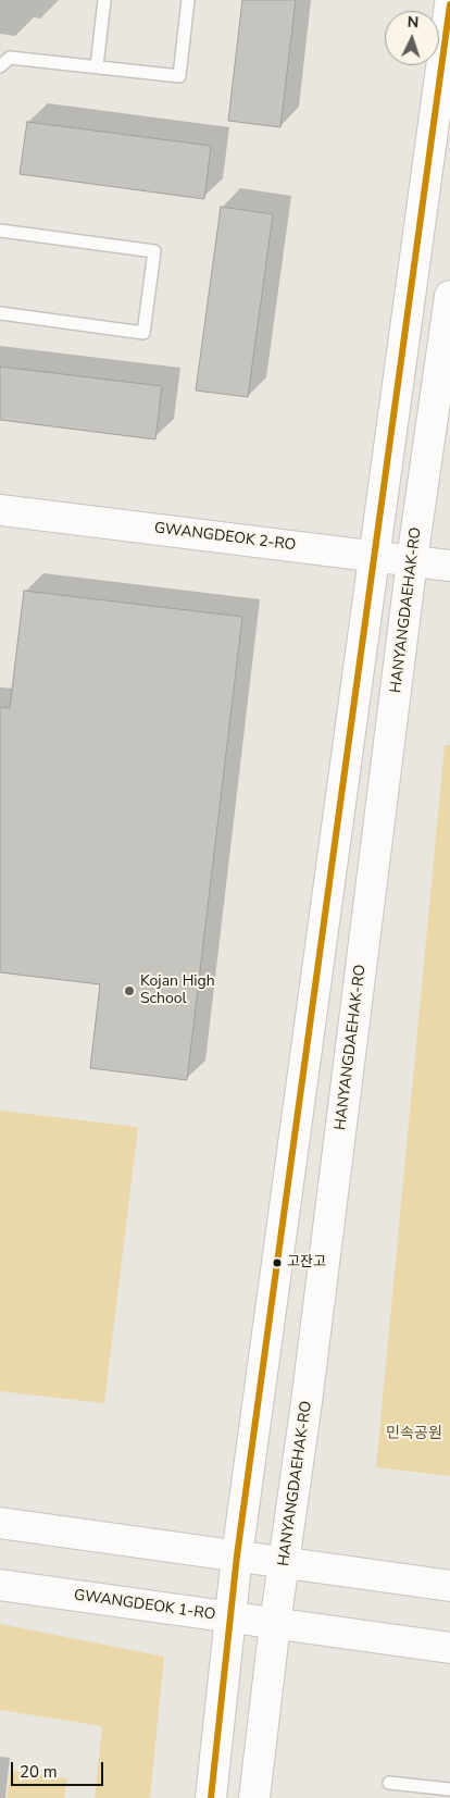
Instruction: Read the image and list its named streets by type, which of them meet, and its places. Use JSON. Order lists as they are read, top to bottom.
{
  "streets": {
    "street": ["GWANGDEOK 2-RO", "HANYANGDAEHAK-RO", "GWANGDEOK 1-RO"]
  },
  "crossings": [
    ["GWANGDEOK 2-RO", "HANYANGDAEHAK-RO"],
    ["HANYANGDAEHAK-RO", "GWANGDEOK 1-RO"]
  ],
  "parks": ["민속공원"],
  "places": ["Kojan High School", "고잔고"],
  "scale_bar": "20 m",
  "north": "top"
}
